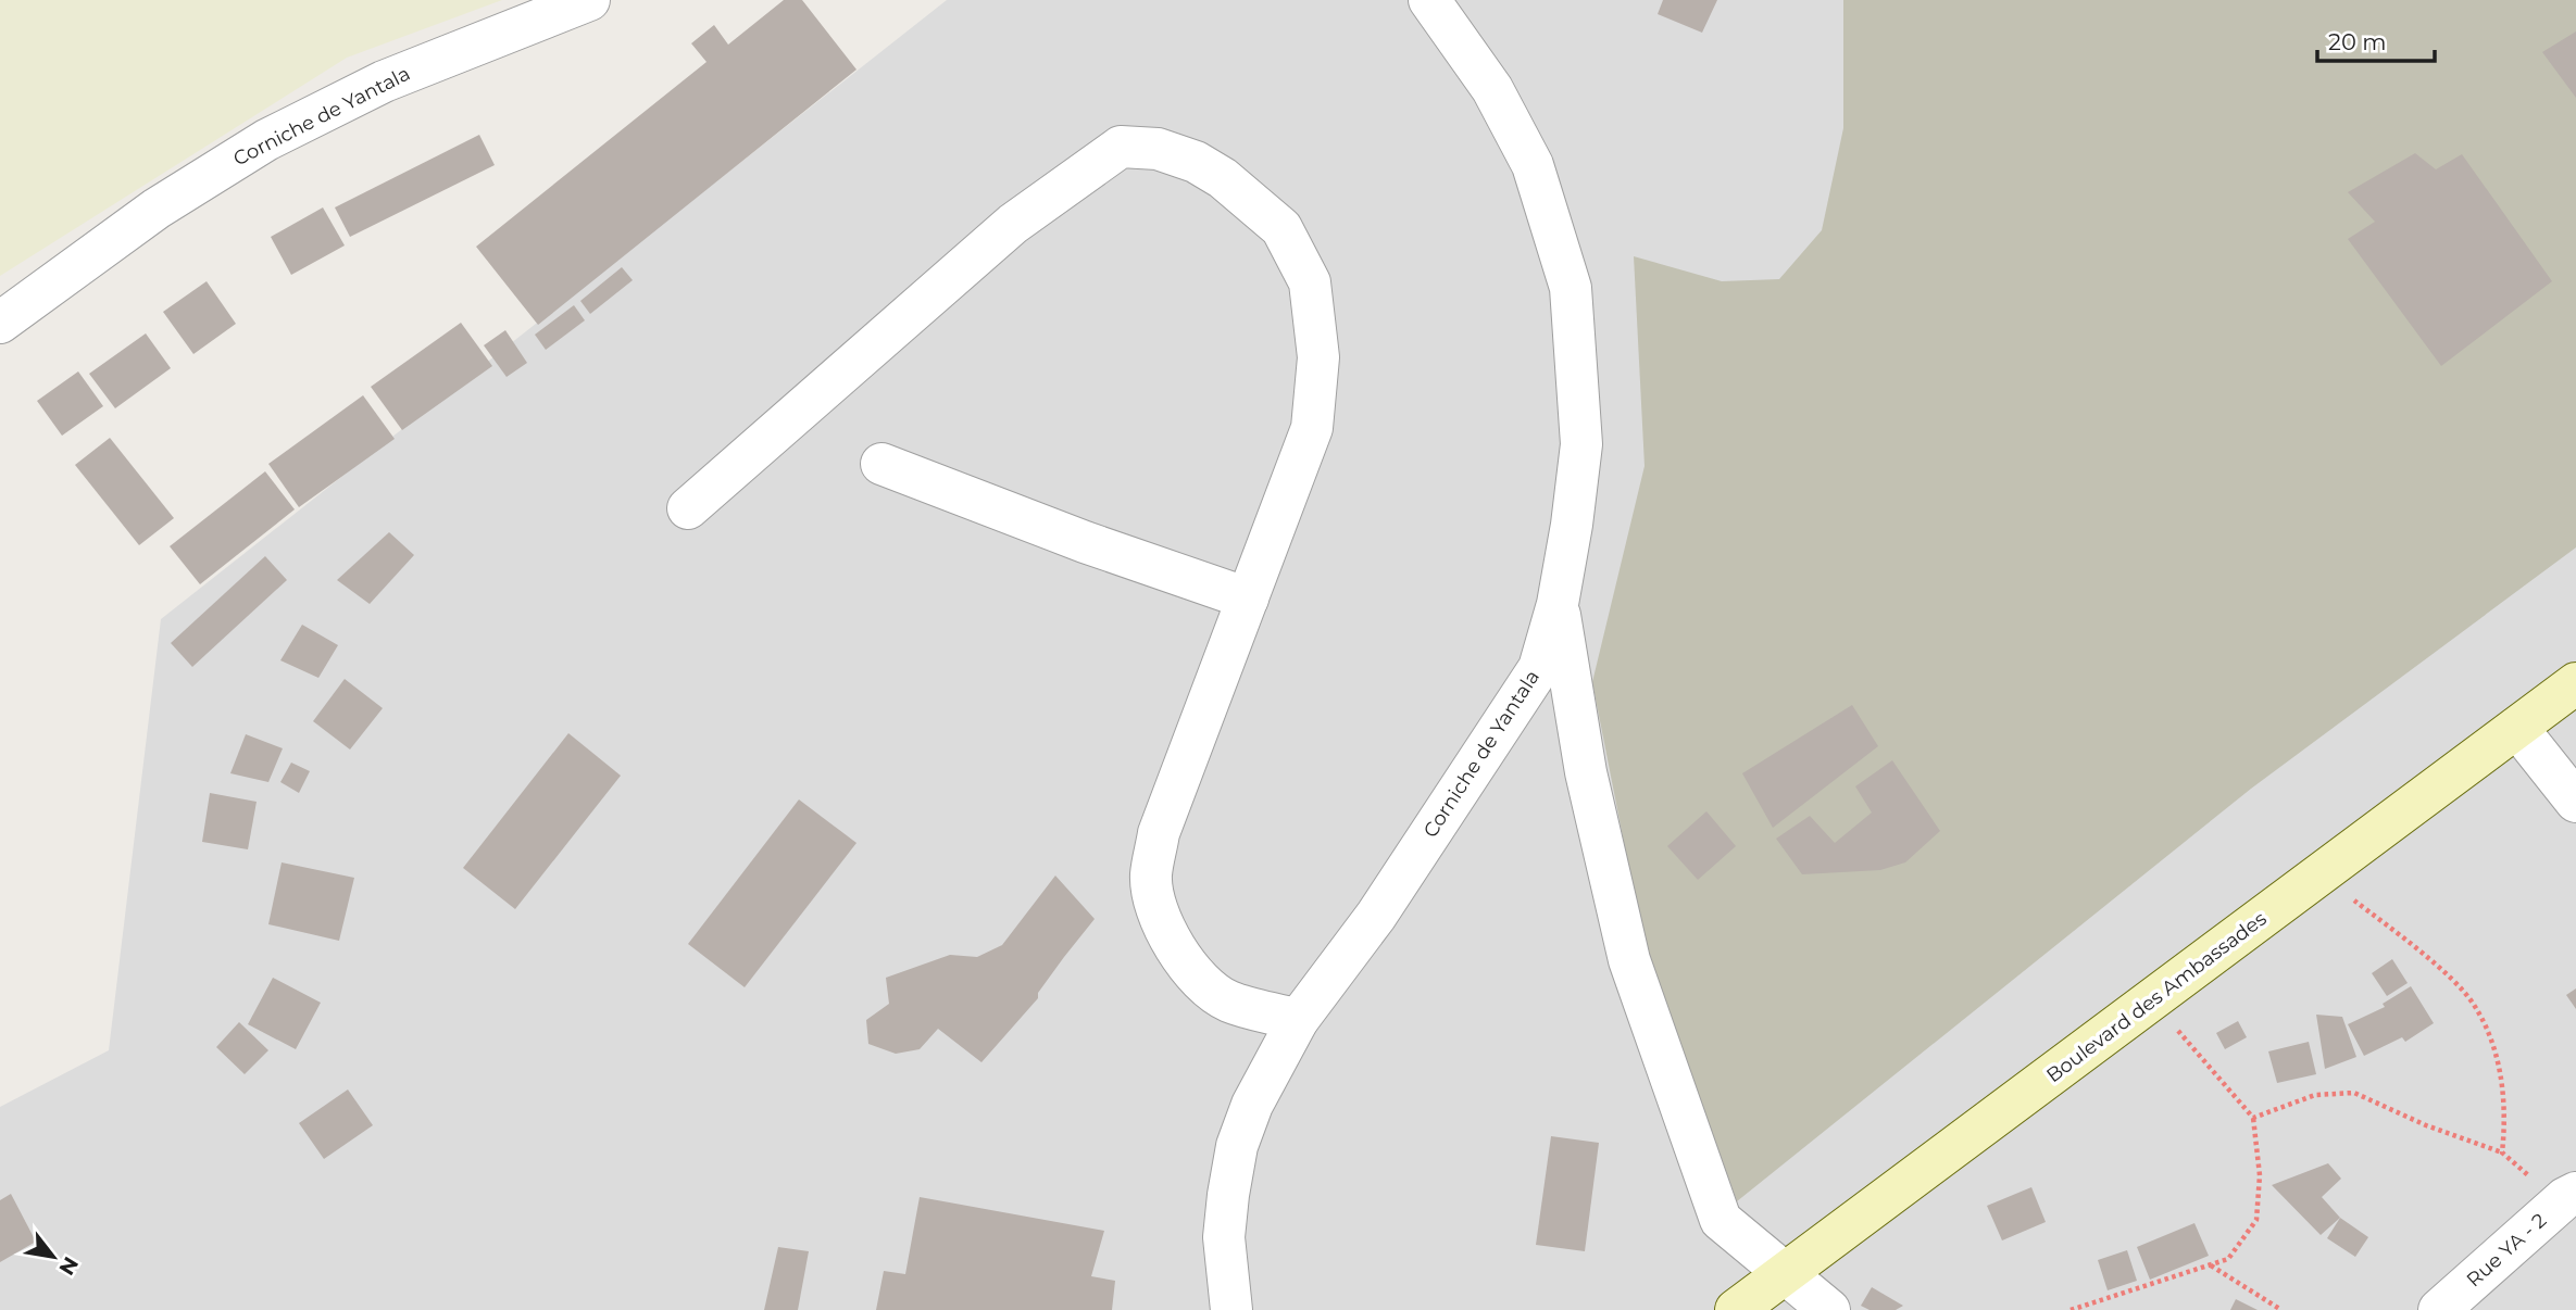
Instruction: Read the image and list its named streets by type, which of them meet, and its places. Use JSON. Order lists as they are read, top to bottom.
{
  "streets": {
    "main road": ["Boulevard des Ambassades"],
    "street": ["Corniche de Yantala", "Rue YA - 2"]
  },
  "scale_bar": "20 m",
  "north": "bottom right"
}
